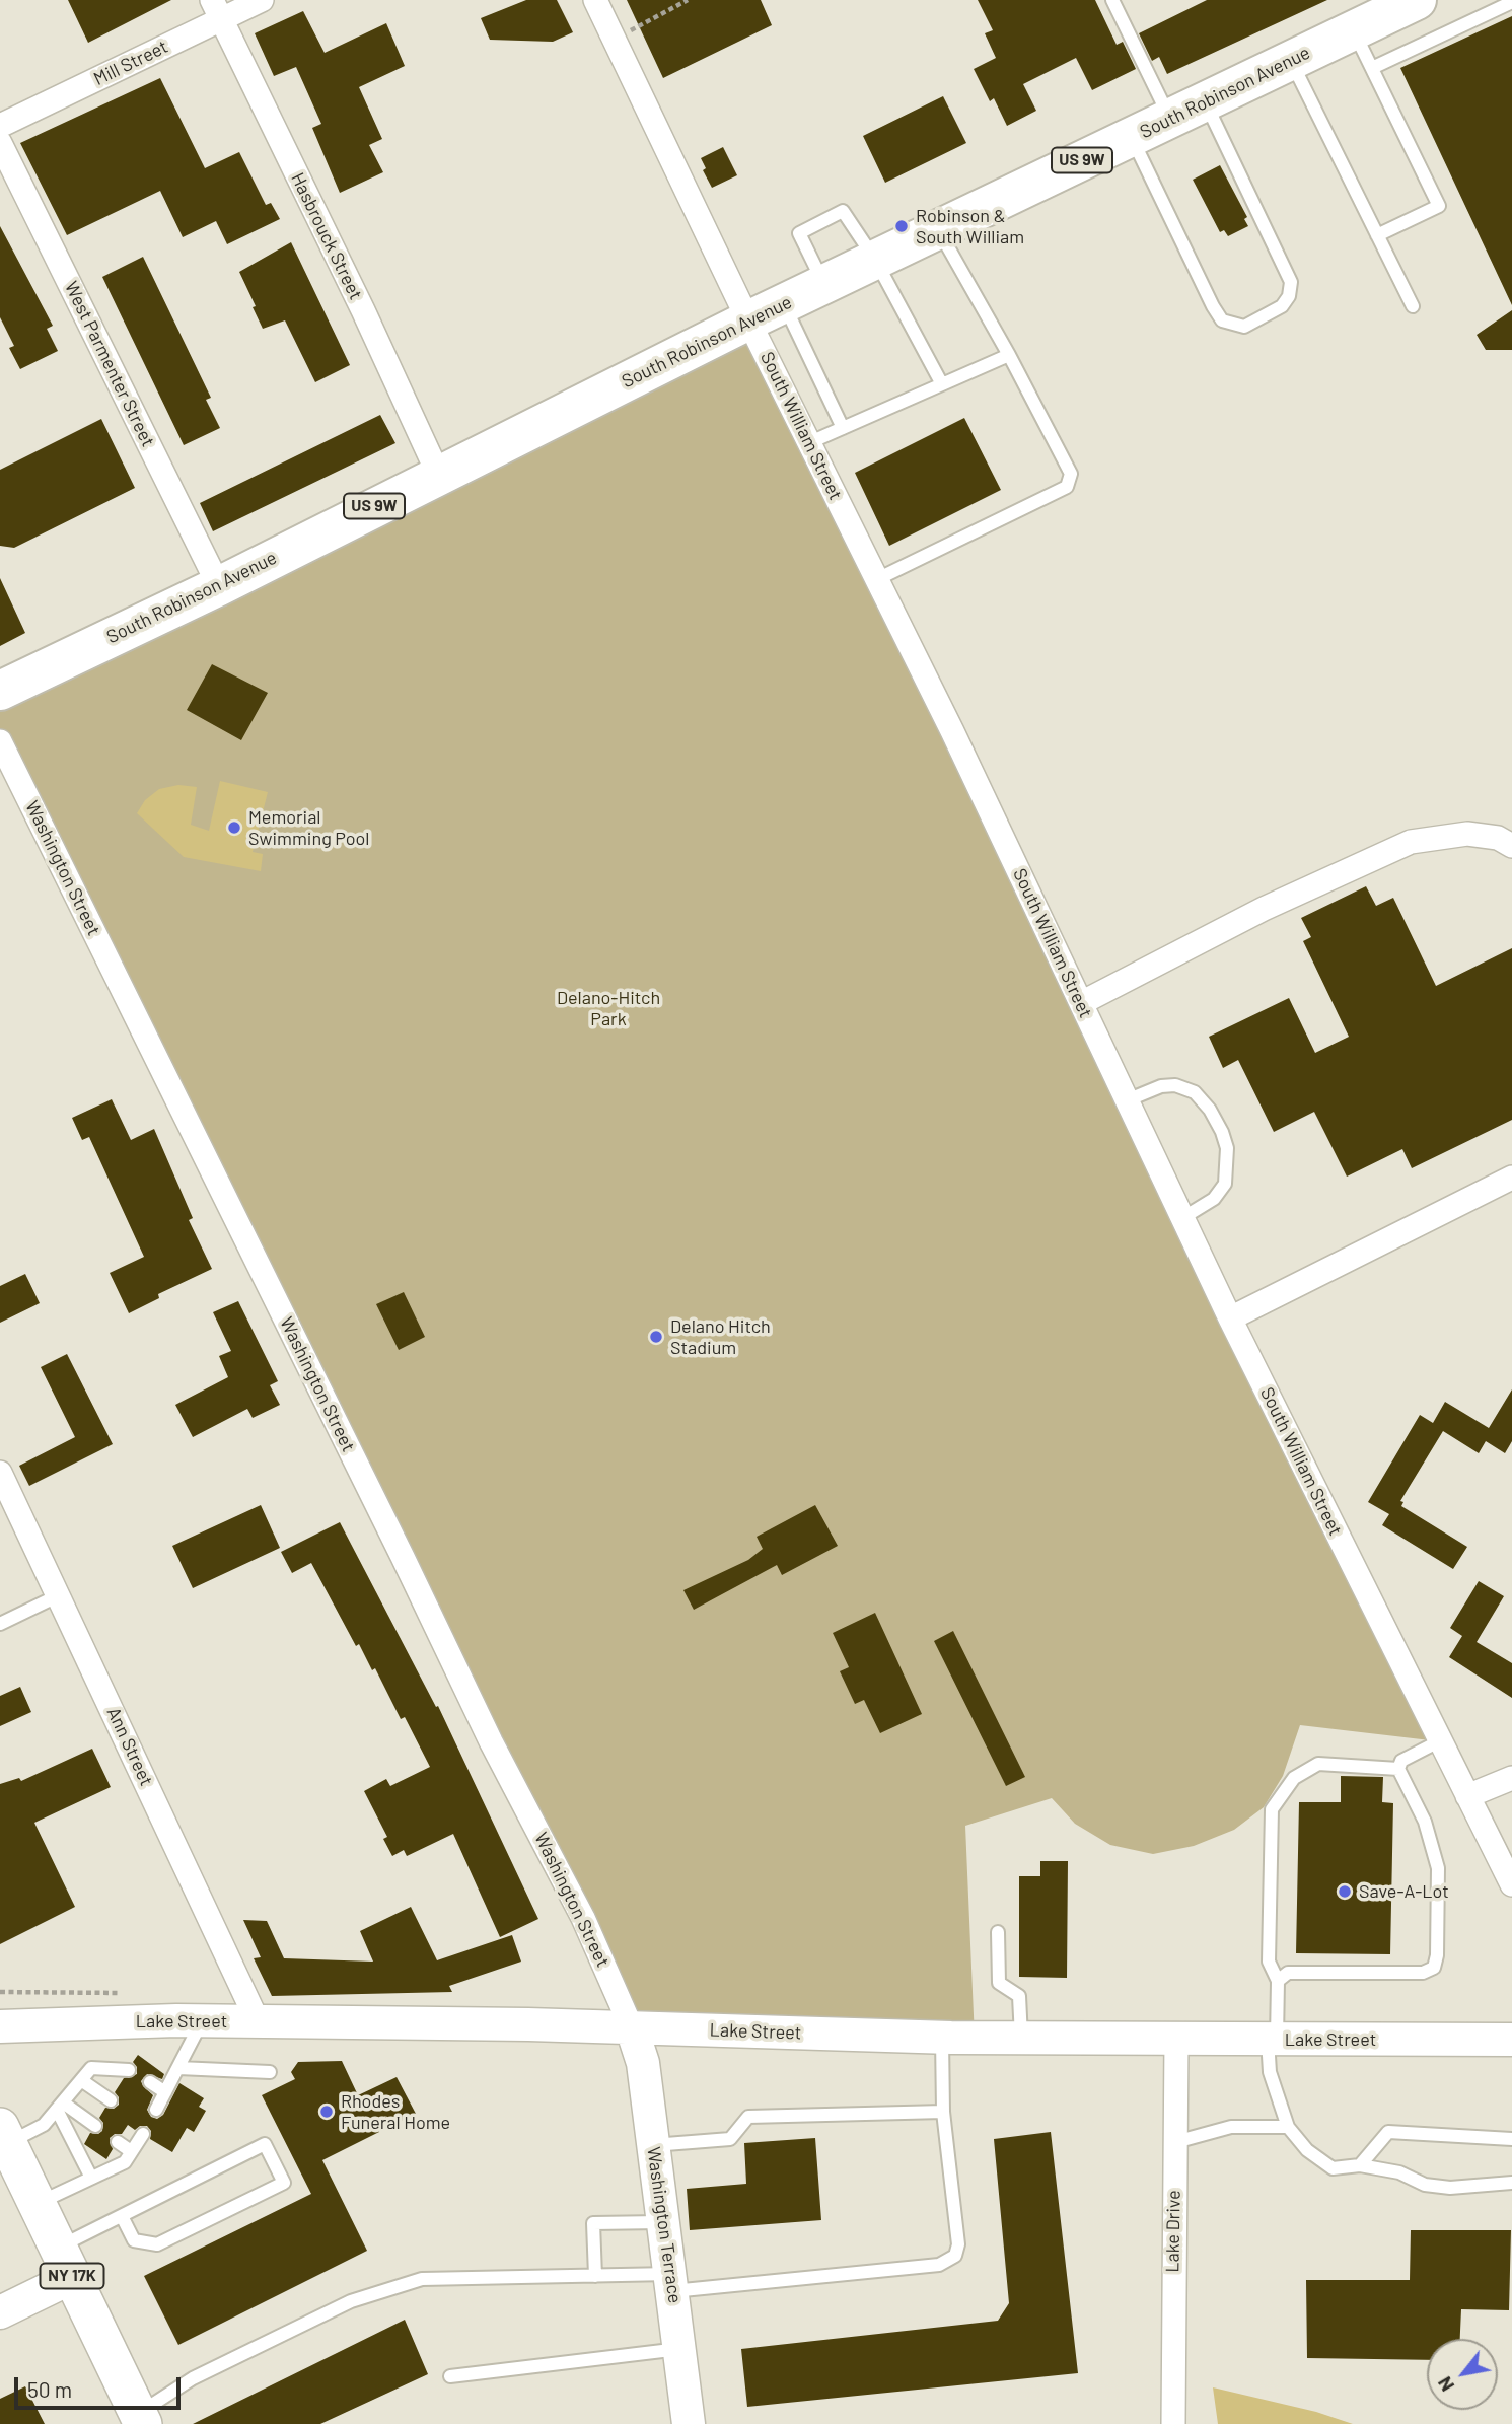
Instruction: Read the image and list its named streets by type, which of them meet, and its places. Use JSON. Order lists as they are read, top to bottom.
{
  "streets": {
    "highway": ["South Robinson Avenue", "US 9W"],
    "main road": ["Lake Street", "Washington Terrace", "NY 17K"],
    "street": [
      "Mill Street",
      "Hasbrouck Street",
      "West Parmenter Street",
      "South William Street",
      "Washington Street",
      "Ann Street",
      "Lake Drive"
    ]
  },
  "crossings": [
    ["Mill Street", "Hasbrouck Street"],
    ["South Robinson Avenue", "Hasbrouck Street"],
    ["South Robinson Avenue", "West Parmenter Street"],
    ["South Robinson Avenue", "South William Street"],
    ["Washington Street", "Lake Street"],
    ["Washington Street", "Washington Terrace"],
    ["Ann Street", "Lake Street"],
    ["Lake Street", "Washington Terrace"],
    ["Lake Street", "Lake Drive"]
  ],
  "parks": ["Delano-Hitch Park"],
  "places": [
    "Robinson & South William",
    "Memorial Swimming Pool",
    "Delano Hitch Stadium",
    "Save-A-Lot",
    "Rhodes Funeral Home"
  ],
  "scale_bar": "50 m",
  "north": "bottom left"
}
